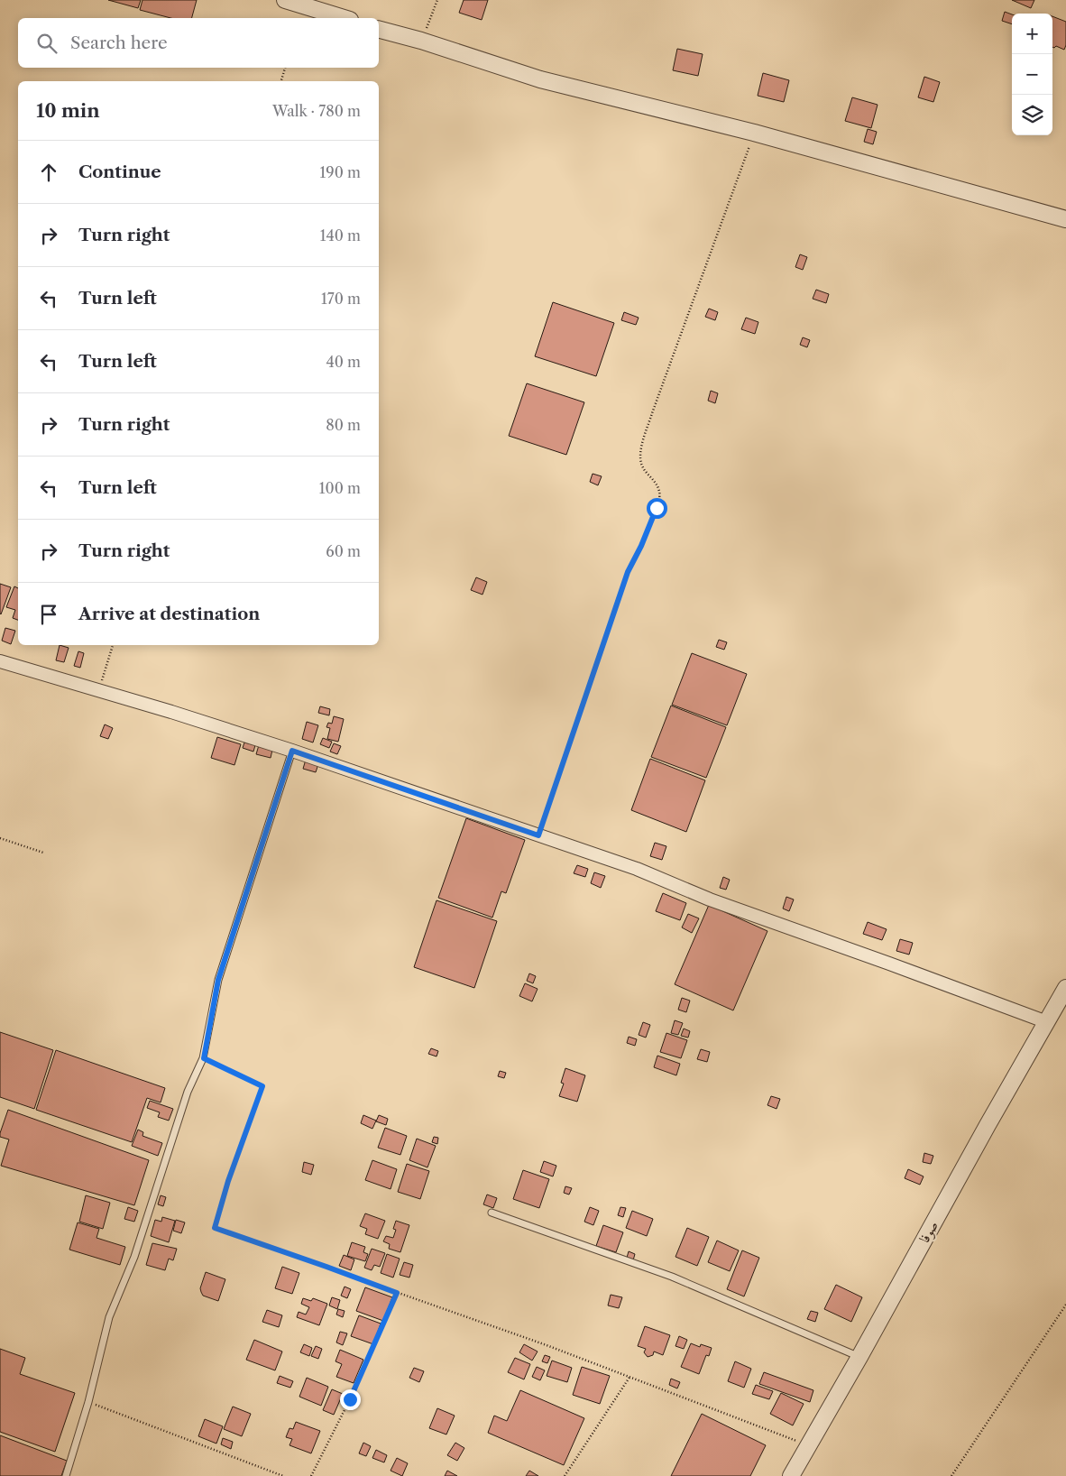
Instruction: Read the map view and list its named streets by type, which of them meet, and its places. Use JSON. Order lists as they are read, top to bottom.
{
  "streets": {
    "street": ["صوفا"]
  },
  "page": {
    "map_buttons": ["+", "−"],
    "search": "Search here",
    "heading": ["10 min", "Walk · 780 m"],
    "list": [
      ["Continue", "190 m"],
      ["Turn right", "140 m"],
      ["Turn left", "170 m"],
      ["Turn left", "40 m"],
      ["Turn right", "80 m"],
      ["Turn left", "100 m"],
      ["Turn right", "60 m"],
      "Arrive at destination"
    ]
  }
}
